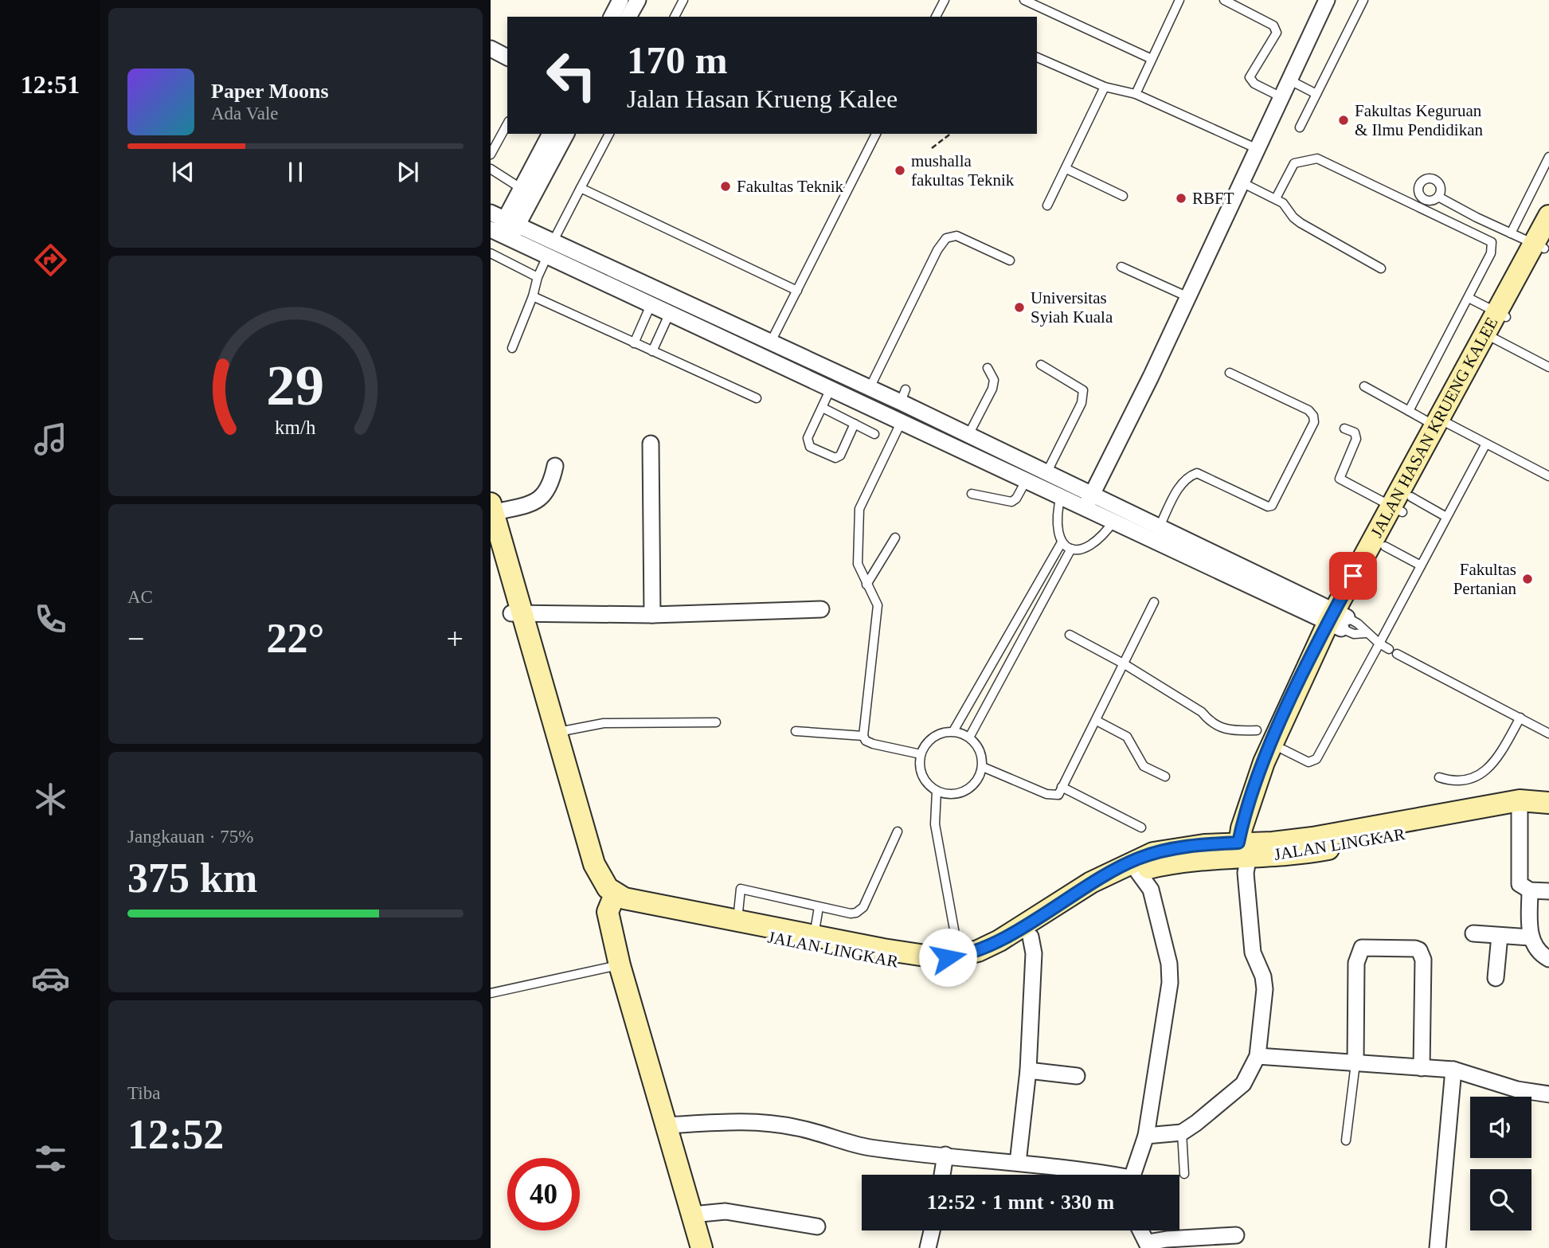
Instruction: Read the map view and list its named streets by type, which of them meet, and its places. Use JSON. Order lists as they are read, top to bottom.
{
  "streets": {
    "street": ["JALAN HASAN KRUENG KALEE", "JALAN LINGKAR"]
  },
  "crossings": [
    ["JALAN HASAN KRUENG KALEE", "JALAN LINGKAR"]
  ],
  "places": [
    "Fakultas Keguruan & Ilmu Pendidikan",
    "mushalla fakultas Teknik",
    "Fakultas Teknik",
    "RBFT",
    "Universitas Syiah Kuala",
    "Fakultas Pertanian"
  ],
  "page": {
    "tabs": "12:51",
    "turn": ["170 m", "Jalan Hasan Krueng Kalee"],
    "song": ["Paper Moons", "Ada Vale"],
    "tile": [
      "AC",
      ["Jangkauan · 75%", "375 km"],
      ["Tiba", "12:52"]
    ],
    "heat": ["−", "22°", "+"],
    "limit": "40",
    "trip": "12:52 · 1 mnt · 330 m",
    "gauge": ["29", "km/h"]
  }
}
